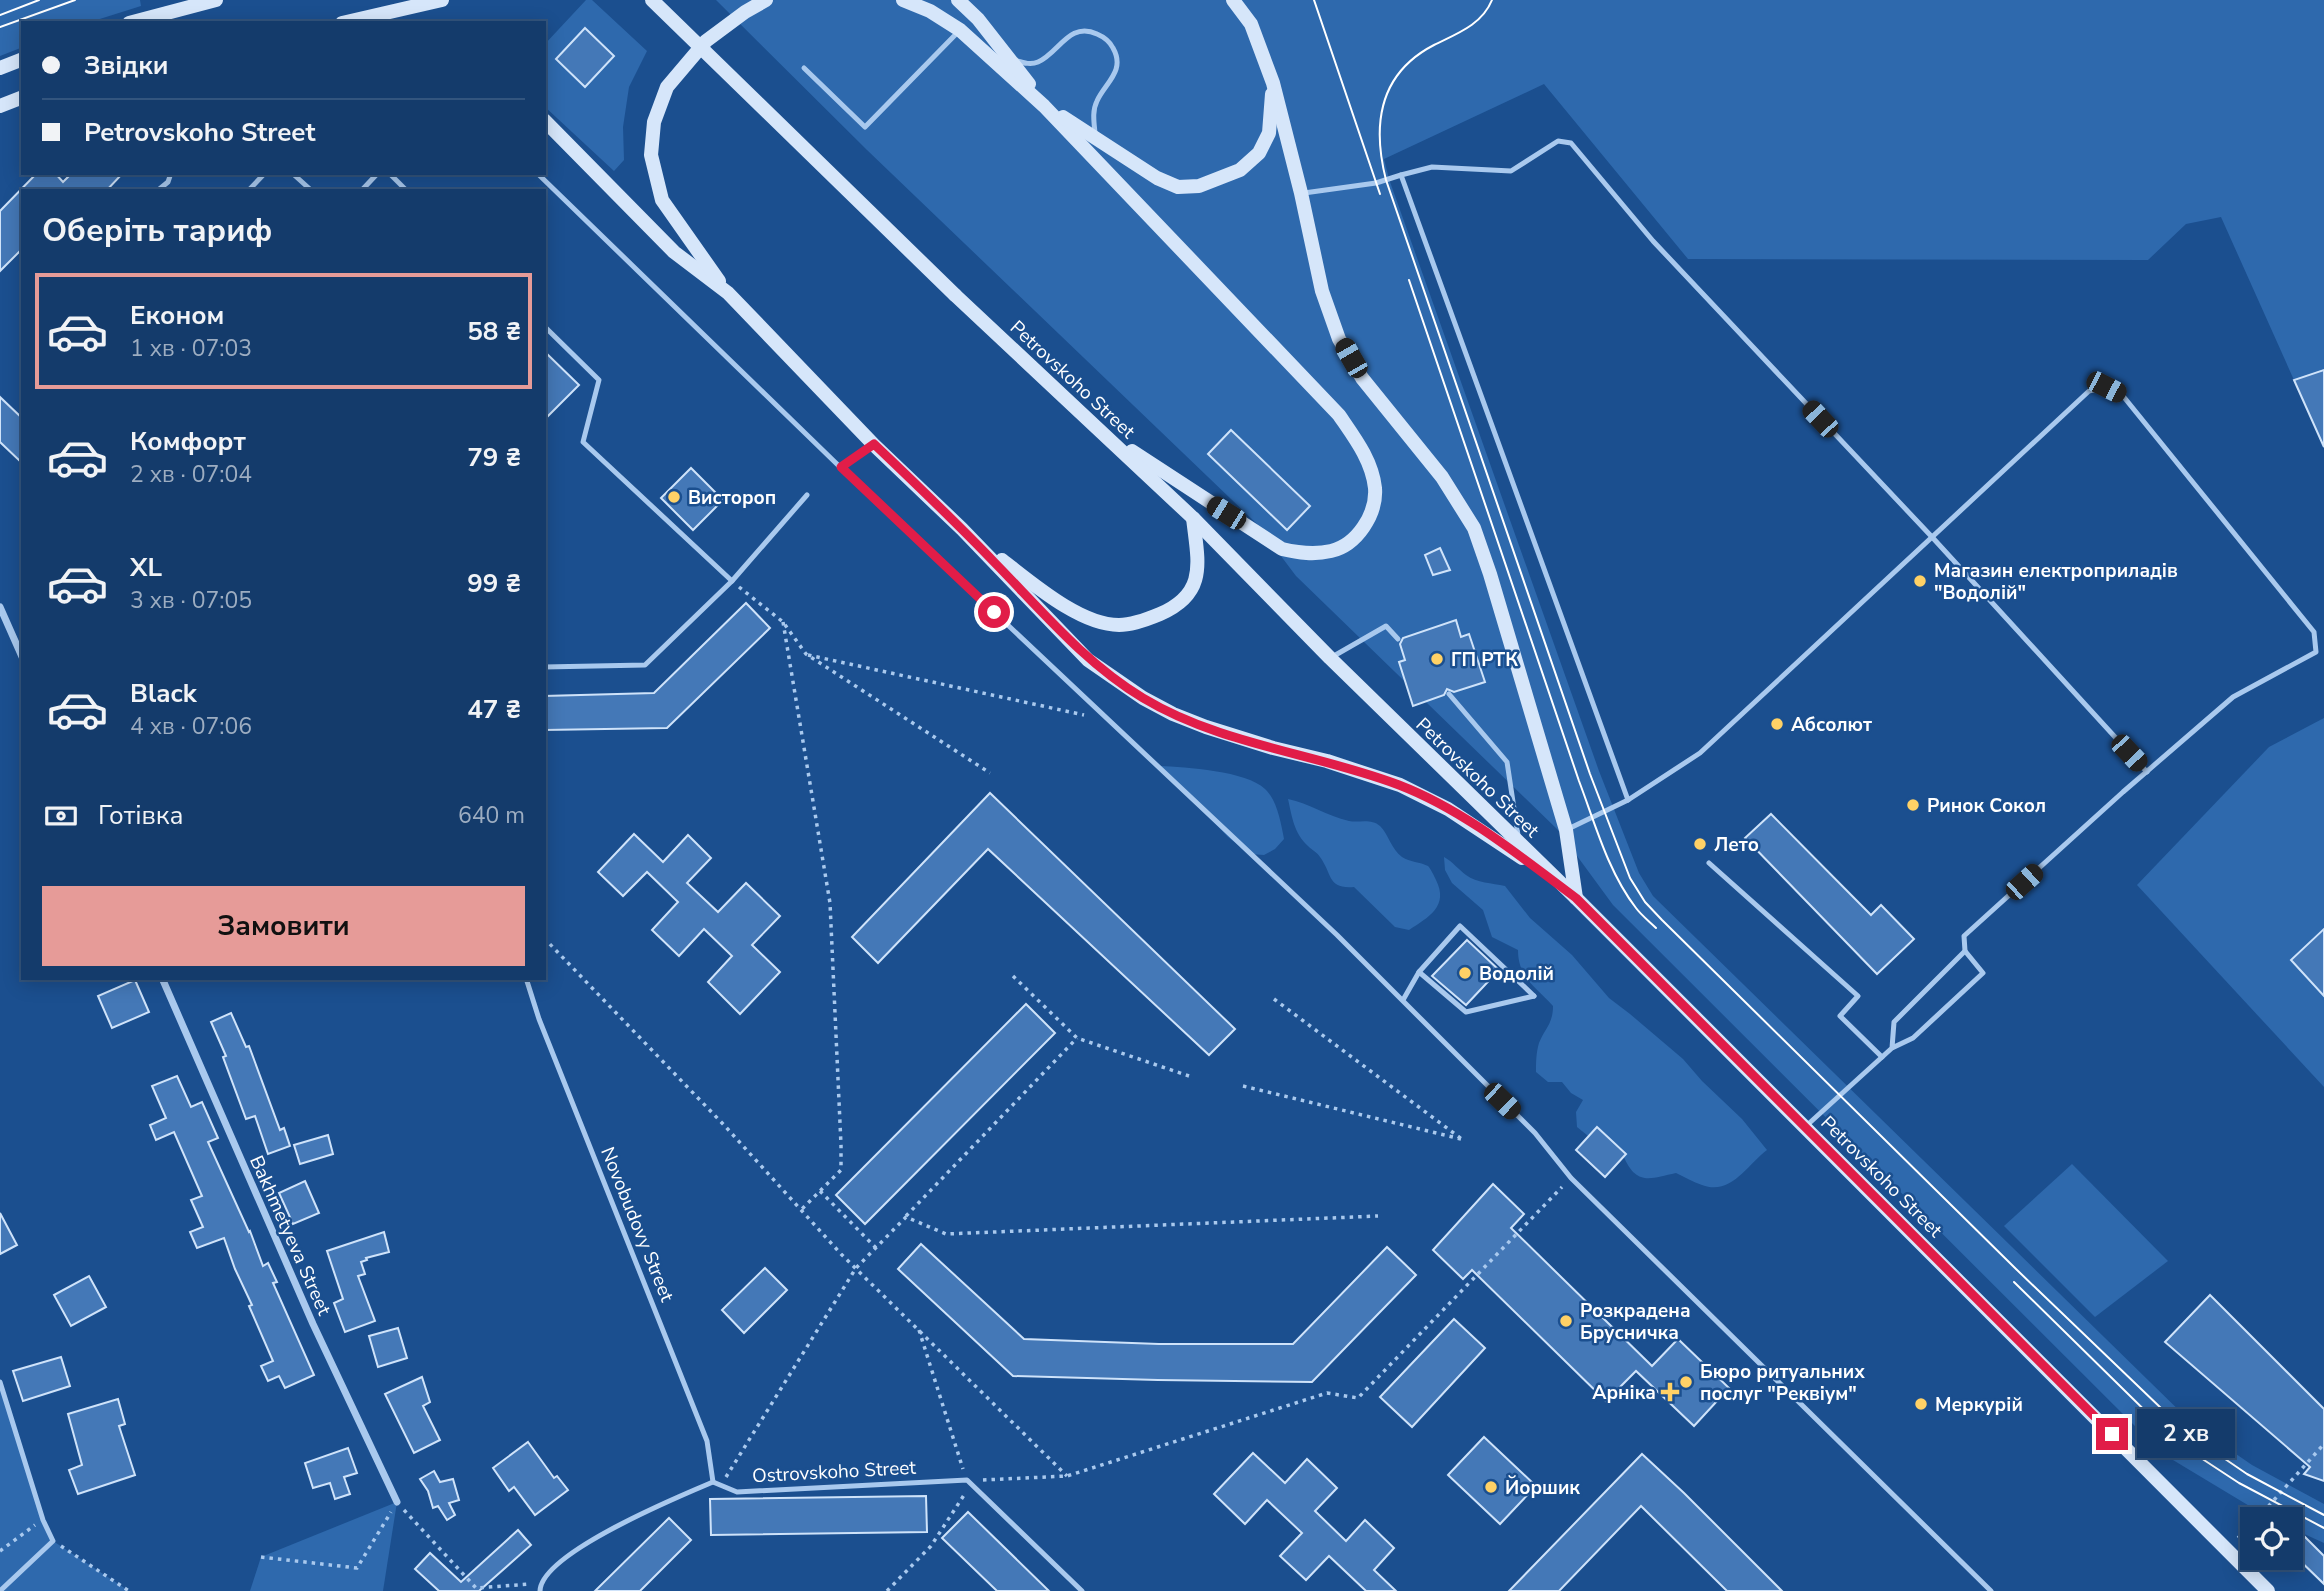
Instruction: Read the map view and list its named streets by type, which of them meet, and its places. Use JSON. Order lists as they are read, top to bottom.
{
  "streets": {
    "main road": ["Petrovskoho Street"],
    "street": ["Bakhmetyeva Street"],
    "lane": ["Novobudovy Street", "Ostrovskoho Street"]
  },
  "crossings": [
    ["Novobudovy Street", "Ostrovskoho Street"]
  ],
  "places": {
    "other": [
      "Вистороп",
      "Магазин електроприладів \"Водолій\"",
      "ГП РТК",
      "Абсолют",
      "Ринок Сокол",
      "Лето",
      "Водолій",
      "Розкрадена Брусничка",
      "Бюро ритуальних послуг \"Реквіум\"",
      "Меркурій",
      "Йоршик"
    ],
    "health": ["Арніка"]
  },
  "page": {
    "banner": ["Звідки", "Petrovskoho Street"],
    "heading": "Оберіть тариф",
    "list": [
      {
        "name": "Економ",
        "note": "1 хв · 07:03",
        "value": "58 ₴"
      },
      {
        "name": "Комфорт",
        "note": "2 хв · 07:04",
        "value": "79 ₴"
      },
      {
        "name": "XL",
        "note": "3 хв · 07:05",
        "value": "99 ₴"
      },
      {
        "name": "Black",
        "note": "4 хв · 07:06",
        "value": "47 ₴"
      }
    ],
    "pay": ["Готівка", "640 m"],
    "buttons": "Замовити",
    "bubble": "2 хв"
  }
}
